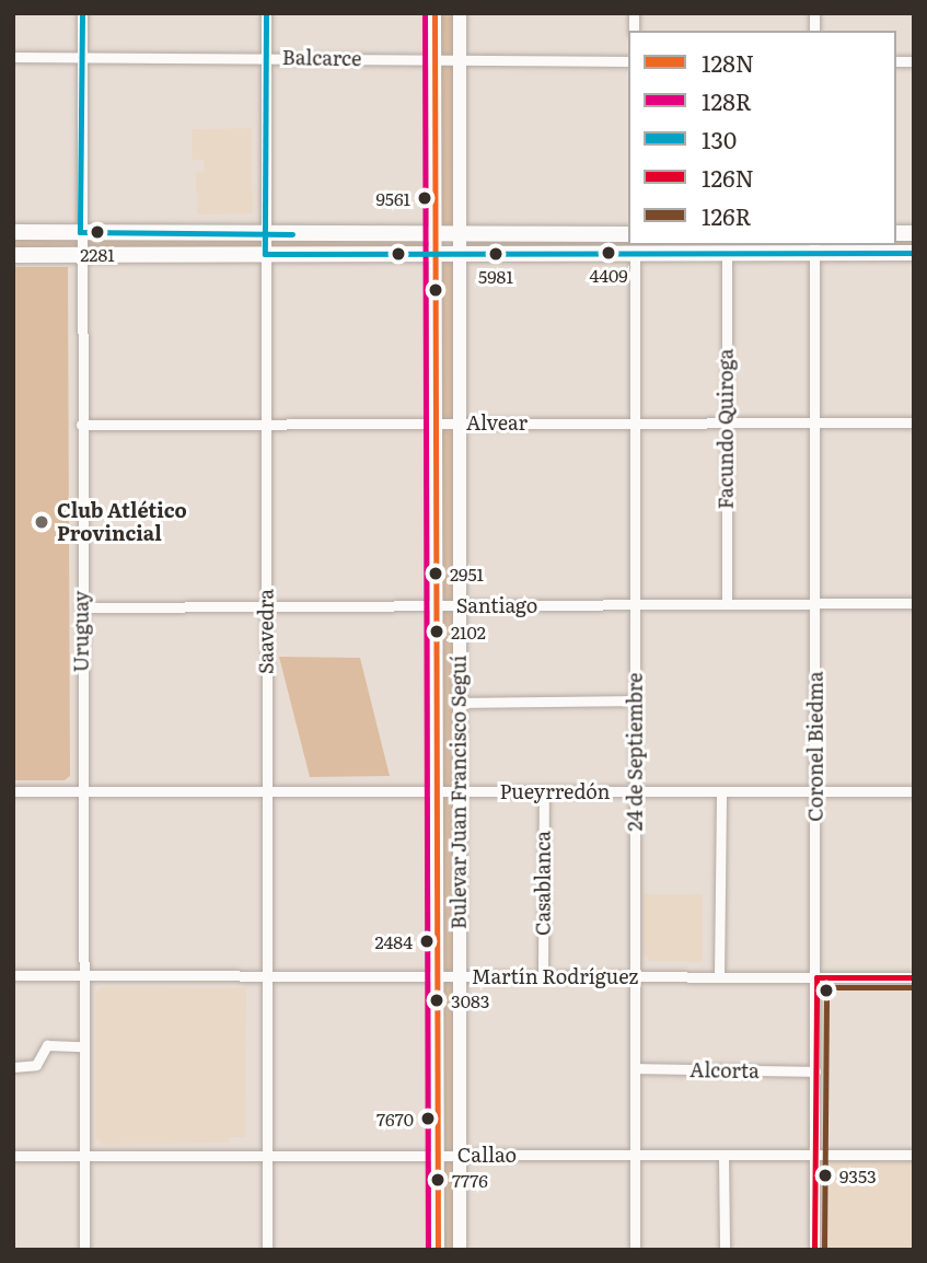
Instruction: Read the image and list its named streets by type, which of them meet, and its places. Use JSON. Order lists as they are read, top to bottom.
{
  "streets": {
    "main road": ["Bulevar Juan Francisco Seguí"],
    "street": [
      "Balcarce",
      "Alvear",
      "Facundo Quiroga",
      "Santiago",
      "Uruguay",
      "Saavedra",
      "Coronel Biedma",
      "24 de Septiembre",
      "Pueyrredón",
      "Casablanca",
      "Martín Rodríguez",
      "Alcorta",
      "Callao"
    ]
  },
  "crossings": [
    ["Balcarce", "Uruguay"],
    ["Balcarce", "Saavedra"],
    ["Balcarce", "Bulevar Juan Francisco Seguí"],
    ["Alvear", "Facundo Quiroga"],
    ["Alvear", "Uruguay"],
    ["Alvear", "Saavedra"],
    ["Alvear", "Coronel Biedma"],
    ["Alvear", "24 de Septiembre"],
    ["Alvear", "Bulevar Juan Francisco Seguí"],
    ["Facundo Quiroga", "Santiago"],
    ["Santiago", "Uruguay"],
    ["Santiago", "Saavedra"],
    ["Santiago", "Coronel Biedma"],
    ["Santiago", "24 de Septiembre"],
    ["Santiago", "Bulevar Juan Francisco Seguí"],
    ["Uruguay", "Pueyrredón"],
    ["Uruguay", "Martín Rodríguez"],
    ["Uruguay", "Callao"],
    ["Saavedra", "Pueyrredón"],
    ["Saavedra", "Martín Rodríguez"],
    ["Saavedra", "Callao"],
    ["Coronel Biedma", "Pueyrredón"],
    ["Coronel Biedma", "Martín Rodríguez"],
    ["Coronel Biedma", "Alcorta"],
    ["Coronel Biedma", "Callao"],
    ["24 de Septiembre", "Pueyrredón"],
    ["24 de Septiembre", "Martín Rodríguez"],
    ["24 de Septiembre", "Alcorta"],
    ["24 de Septiembre", "Callao"],
    ["Pueyrredón", "Bulevar Juan Francisco Seguí"],
    ["Pueyrredón", "Casablanca"],
    ["Bulevar Juan Francisco Seguí", "Martín Rodríguez"],
    ["Bulevar Juan Francisco Seguí", "Callao"],
    ["Casablanca", "Martín Rodríguez"]
  ],
  "places": [
    "9561",
    "2281",
    "4409",
    "5981",
    "Club Atlético Provincial",
    "2951",
    "2102",
    "2484",
    "3083",
    "7670",
    "9353",
    "7776"
  ],
  "lines": [
    "transit line 128N",
    "transit line 128R",
    "transit line 130",
    "transit line 126N",
    "transit line 126R"
  ],
  "legend": [
    "128N",
    "128R",
    "130",
    "126N",
    "126R"
  ]
}
